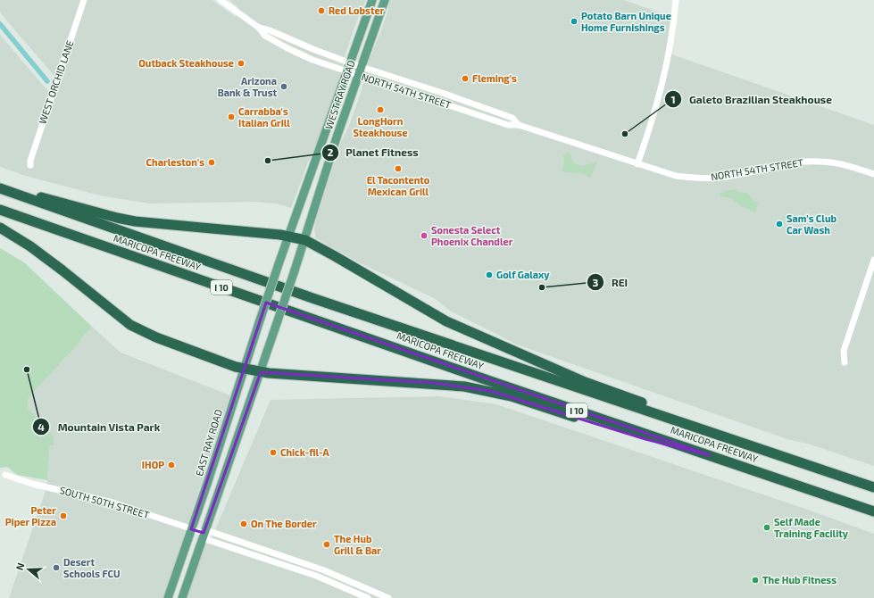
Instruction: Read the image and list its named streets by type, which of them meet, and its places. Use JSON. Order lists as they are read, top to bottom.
{
  "streets": {
    "highway": ["MARICOPA FREEWAY", "I 10"],
    "main road": ["WEST RAY ROAD", "EAST RAY ROAD"],
    "street": ["WEST ORCHID LANE", "NORTH 54TH STREET", "SOUTH 50TH STREET"]
  },
  "crossings": [
    ["NORTH 54TH STREET", "WEST RAY ROAD"],
    ["WEST RAY ROAD", "EAST RAY ROAD"],
    ["EAST RAY ROAD", "SOUTH 50TH STREET"]
  ],
  "places": [
    "Red Lobster",
    "Potato Barn Unique Home Furnishings",
    "Outback Steakhouse",
    "Fleming's",
    "Arizona Bank & Trust",
    "LongHorn Steakhouse",
    "Carrabba's Italian Grill",
    "Galeto Brazilian Steakhouse",
    "Planet Fitness",
    "Charleston's",
    "El Tacontento Mexican Grill",
    "Sam's Club Car Wash",
    "Sonesta Select Phoenix Chandler",
    "Golf Galaxy",
    "REI",
    "Mountain Vista Park",
    "Chick-fil-A",
    "IHOP",
    "Peter Piper Pizza",
    "On The Border",
    "Self Made Training Facility",
    "The Hub Grill & Bar",
    "Desert Schools FCU",
    "The Hub Fitness"
  ],
  "north": "left"
}
